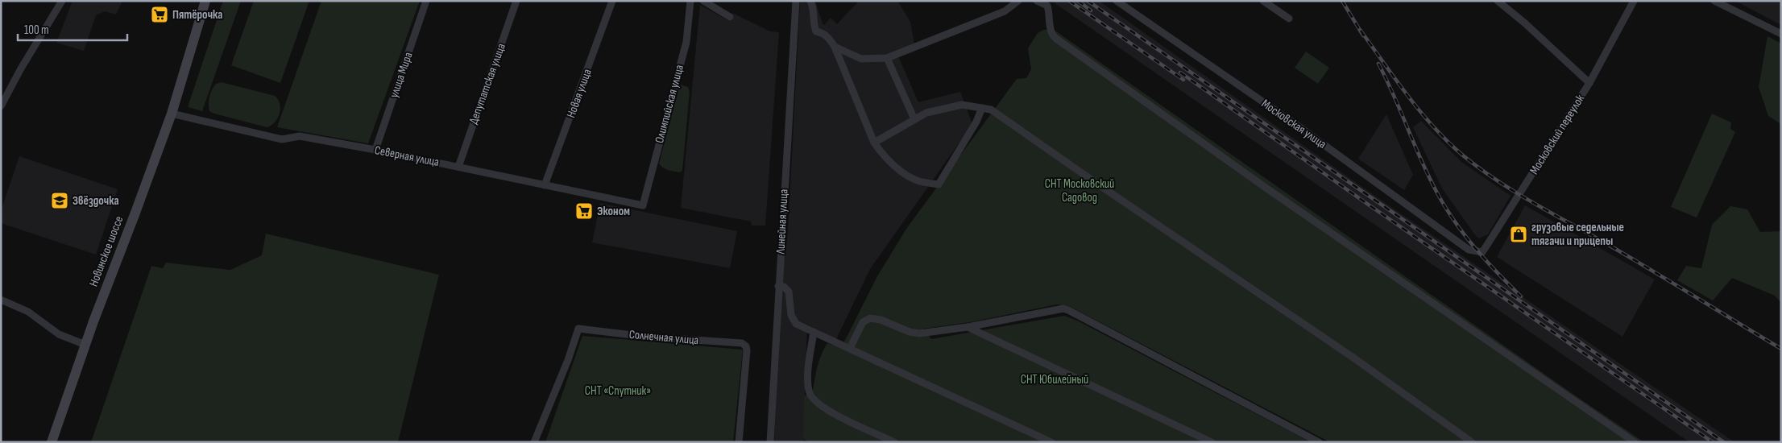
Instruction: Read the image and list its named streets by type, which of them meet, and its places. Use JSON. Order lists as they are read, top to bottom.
{
  "streets": {
    "main road": ["Новинское шоссе"],
    "street": [
      "улица Мира",
      "Депутатская улица",
      "Новая улица",
      "Олимпийская улица",
      "Московская улица",
      "Московский переулок",
      "Северная улица",
      "Линейная улица",
      "Солнечная улица"
    ]
  },
  "crossings": [
    ["улица Мира", "Северная улица"],
    ["Депутатская улица", "Северная улица"],
    ["Новая улица", "Северная улица"],
    ["Олимпийская улица", "Северная улица"],
    ["Московская улица", "Московский переулок"],
    ["Северная улица", "Новинское шоссе"]
  ],
  "parks": ["СНТ Московский Садовод", "СНТ Юбилейный", "СНТ «Спутник»"],
  "places": {
    "supermarket": ["Пятёрочка", "Эконом"],
    "school or university": ["Звёздочка"],
    "shop": ["грузовые седельные тягачи и прицепы"]
  },
  "scale_bar": "100 m"
}
